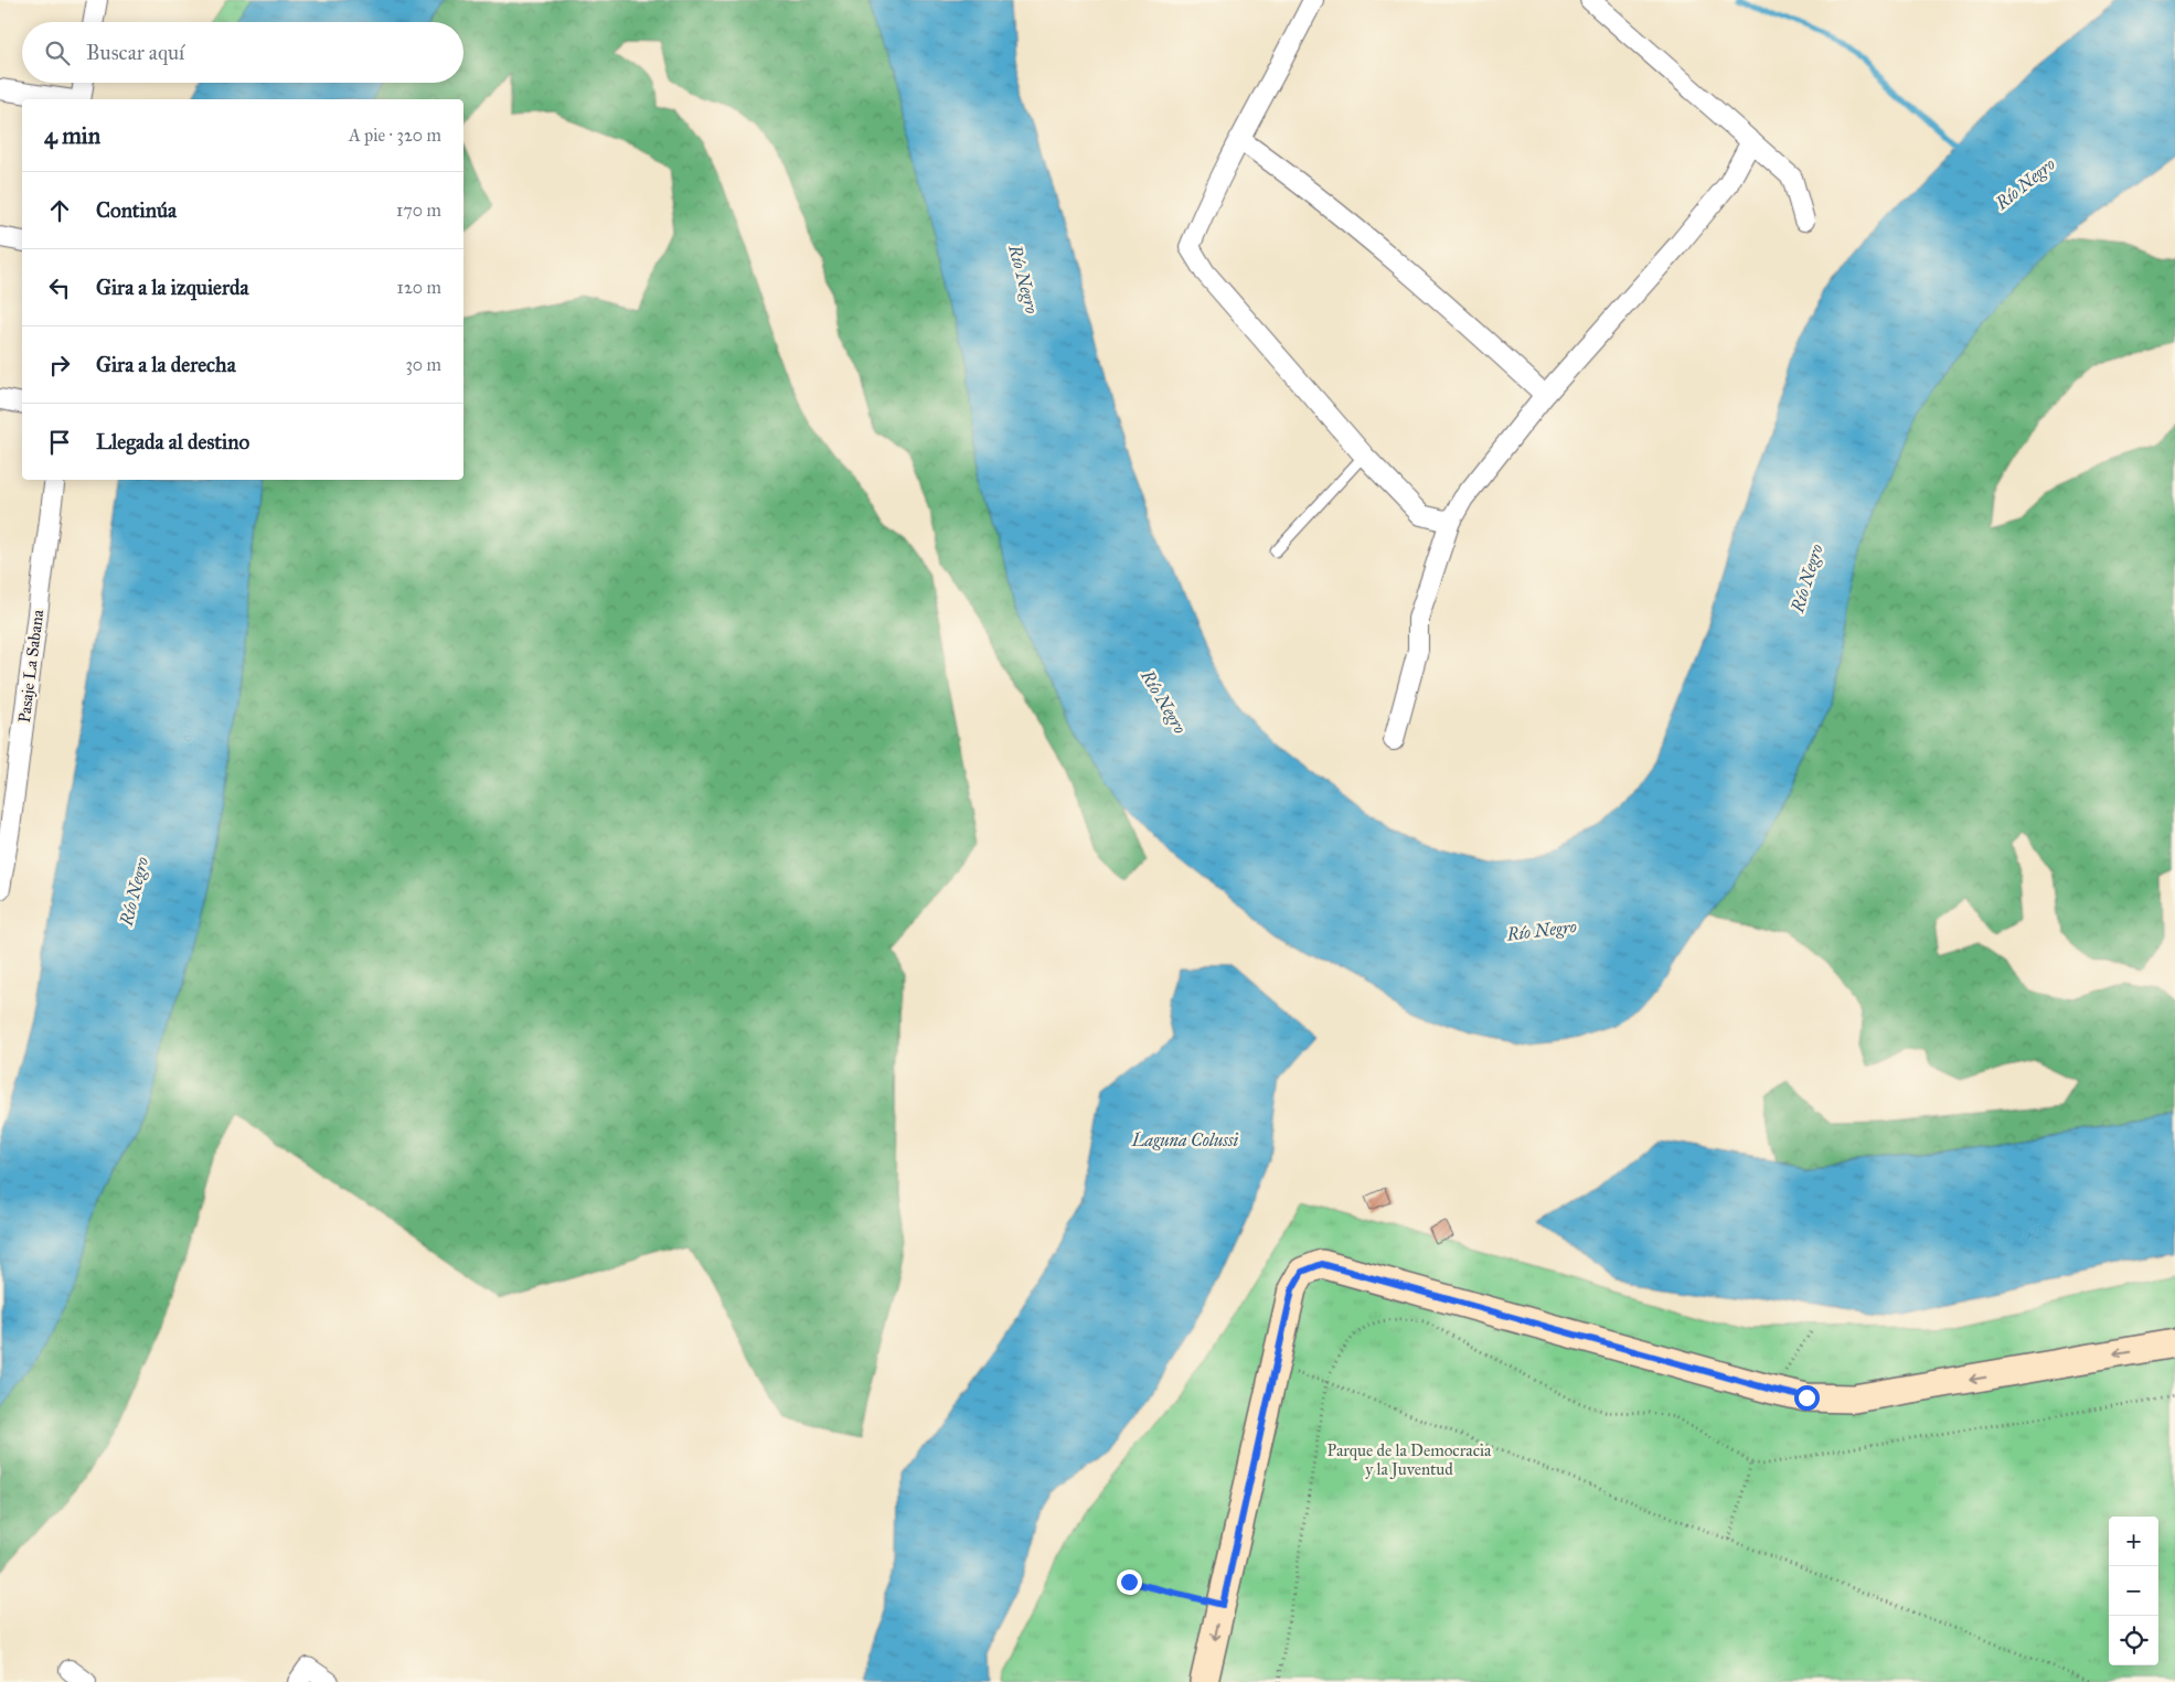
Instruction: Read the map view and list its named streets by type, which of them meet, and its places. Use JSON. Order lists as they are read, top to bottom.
{
  "streets": {
    "street": ["Pasaje La Sabana"]
  },
  "water": ["Río Negro", "Laguna Colussi"],
  "parks": ["Parque de la Democracia y la Juventud"],
  "page": {
    "search": "Buscar aquí",
    "heading": ["4 min", "A pie · 320 m"],
    "list": [
      ["Continúa", "170 m"],
      ["Gira a la izquierda", "120 m"],
      ["Gira a la derecha", "30 m"],
      "Llegada al destino"
    ],
    "map_buttons": ["+", "−"]
  }
}
